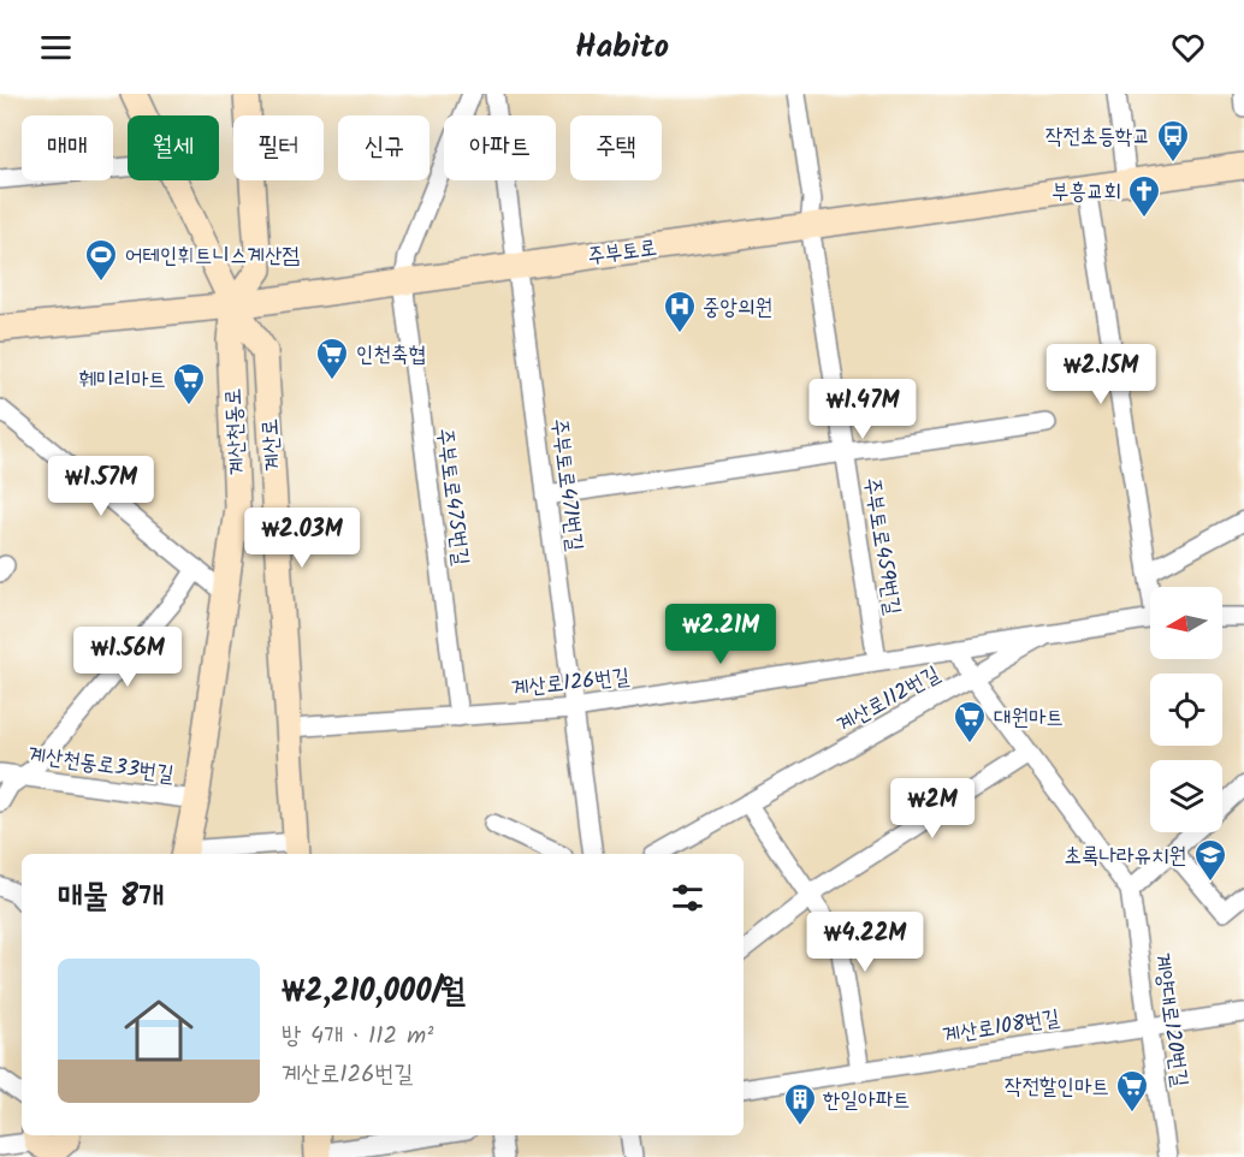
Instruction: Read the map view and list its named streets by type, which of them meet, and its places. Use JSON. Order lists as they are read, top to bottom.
{
  "streets": {
    "street": [
      "주부토로",
      "계산천동로",
      "계산로",
      "주부토로471번길",
      "주부토로475번길",
      "주부토로459번길",
      "계산로126번길",
      "계산로112번길",
      "계산천동로33번길",
      "계양대로120번길",
      "계산로108번길"
    ]
  },
  "crossings": [
    ["주부토로", "계산천동로"],
    ["주부토로", "계산로"],
    ["주부토로", "주부토로471번길"],
    ["주부토로", "주부토로475번길"],
    ["주부토로", "주부토로459번길"],
    ["계산천동로", "계산로"],
    ["계산천동로", "계산천동로33번길"],
    ["계산로", "계산로126번길"],
    ["주부토로471번길", "계산로126번길"],
    ["주부토로475번길", "계산로126번길"],
    ["주부토로459번길", "계산로126번길"],
    ["계산로126번길", "계산로112번길"],
    ["계산로126번길", "계양대로120번길"],
    ["계산로112번길", "계양대로120번길"],
    ["계양대로120번길", "계산로108번길"]
  ],
  "places": {
    "bus stop": ["작전초등학교"],
    "church": ["부흥교회"],
    "sports": ["어테인휘트니스계산점"],
    "hospital": ["중앙의원"],
    "supermarket": [
      "인천축협",
      "훼미리마트",
      "대원마트",
      "작전할인마트"
    ],
    "school or university": ["초록나라유치원"],
    "building": ["한일아파트"]
  },
  "north": "left",
  "page": {
    "header": "Habito",
    "chip": [
      "매매",
      "월세",
      "필터",
      "신규",
      "아파트",
      "주택"
    ],
    "price": [
      "₩2.15M",
      "₩1.47M",
      "₩1.57M",
      "₩2.03M",
      "₩2.21M",
      "₩1.56M",
      "₩2M",
      "₩4.22M"
    ],
    "heading": "매물 8개",
    "list": [
      {
        "name": "₩2,210,000/월",
        "note": "방 4개 · 112 m² · 계산로126번길"
      }
    ]
  }
}
